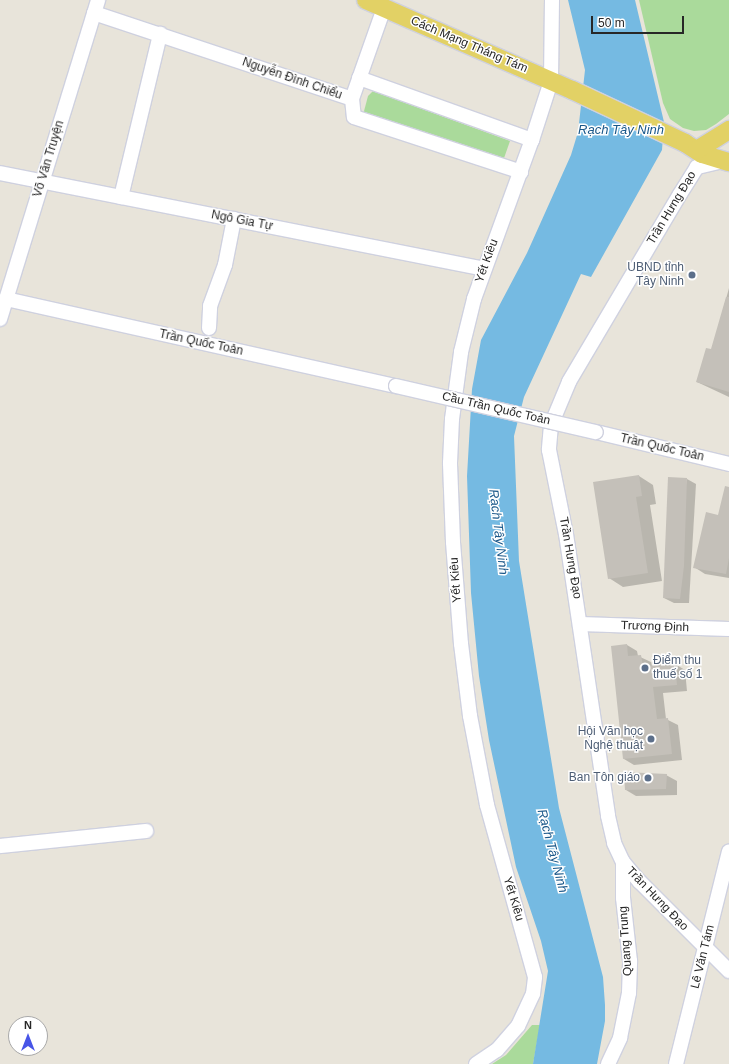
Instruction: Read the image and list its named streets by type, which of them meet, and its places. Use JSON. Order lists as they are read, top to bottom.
{
  "streets": {
    "main road": ["Cách Mạng Tháng Tám", "Trần Hưng Đạo"],
    "street": [
      "Nguyễn Đình Chiểu",
      "Võ Văn Truyện",
      "Ngô Gia Tự",
      "Yết Kiêu",
      "Trần Quốc Toản",
      "Cầu Trần Quốc Toản",
      "Trương Định",
      "Quang Trung",
      "Lê Văn Tám"
    ]
  },
  "crossings": [
    ["Cách Mạng Tháng Tám", "Trần Hưng Đạo"],
    ["Cách Mạng Tháng Tám", "Yết Kiêu"],
    ["Nguyễn Đình Chiểu", "Võ Văn Truyện"],
    ["Nguyễn Đình Chiểu", "Yết Kiêu"],
    ["Võ Văn Truyện", "Ngô Gia Tự"],
    ["Võ Văn Truyện", "Trần Quốc Toản"],
    ["Trần Hưng Đạo", "Trương Định"],
    ["Trần Hưng Đạo", "Quang Trung"],
    ["Trần Hưng Đạo", "Lê Văn Tám"],
    ["Ngô Gia Tự", "Yết Kiêu"],
    ["Trần Quốc Toản", "Cầu Trần Quốc Toản"]
  ],
  "water": ["Rạch Tây Ninh"],
  "places": [
    "UBND tỉnh Tây Ninh",
    "Điểm thu thuế số 1",
    "Hội Văn học Nghệ thuật",
    "Ban Tôn giáo"
  ],
  "scale_bar": "50 m",
  "north": "top"
}
